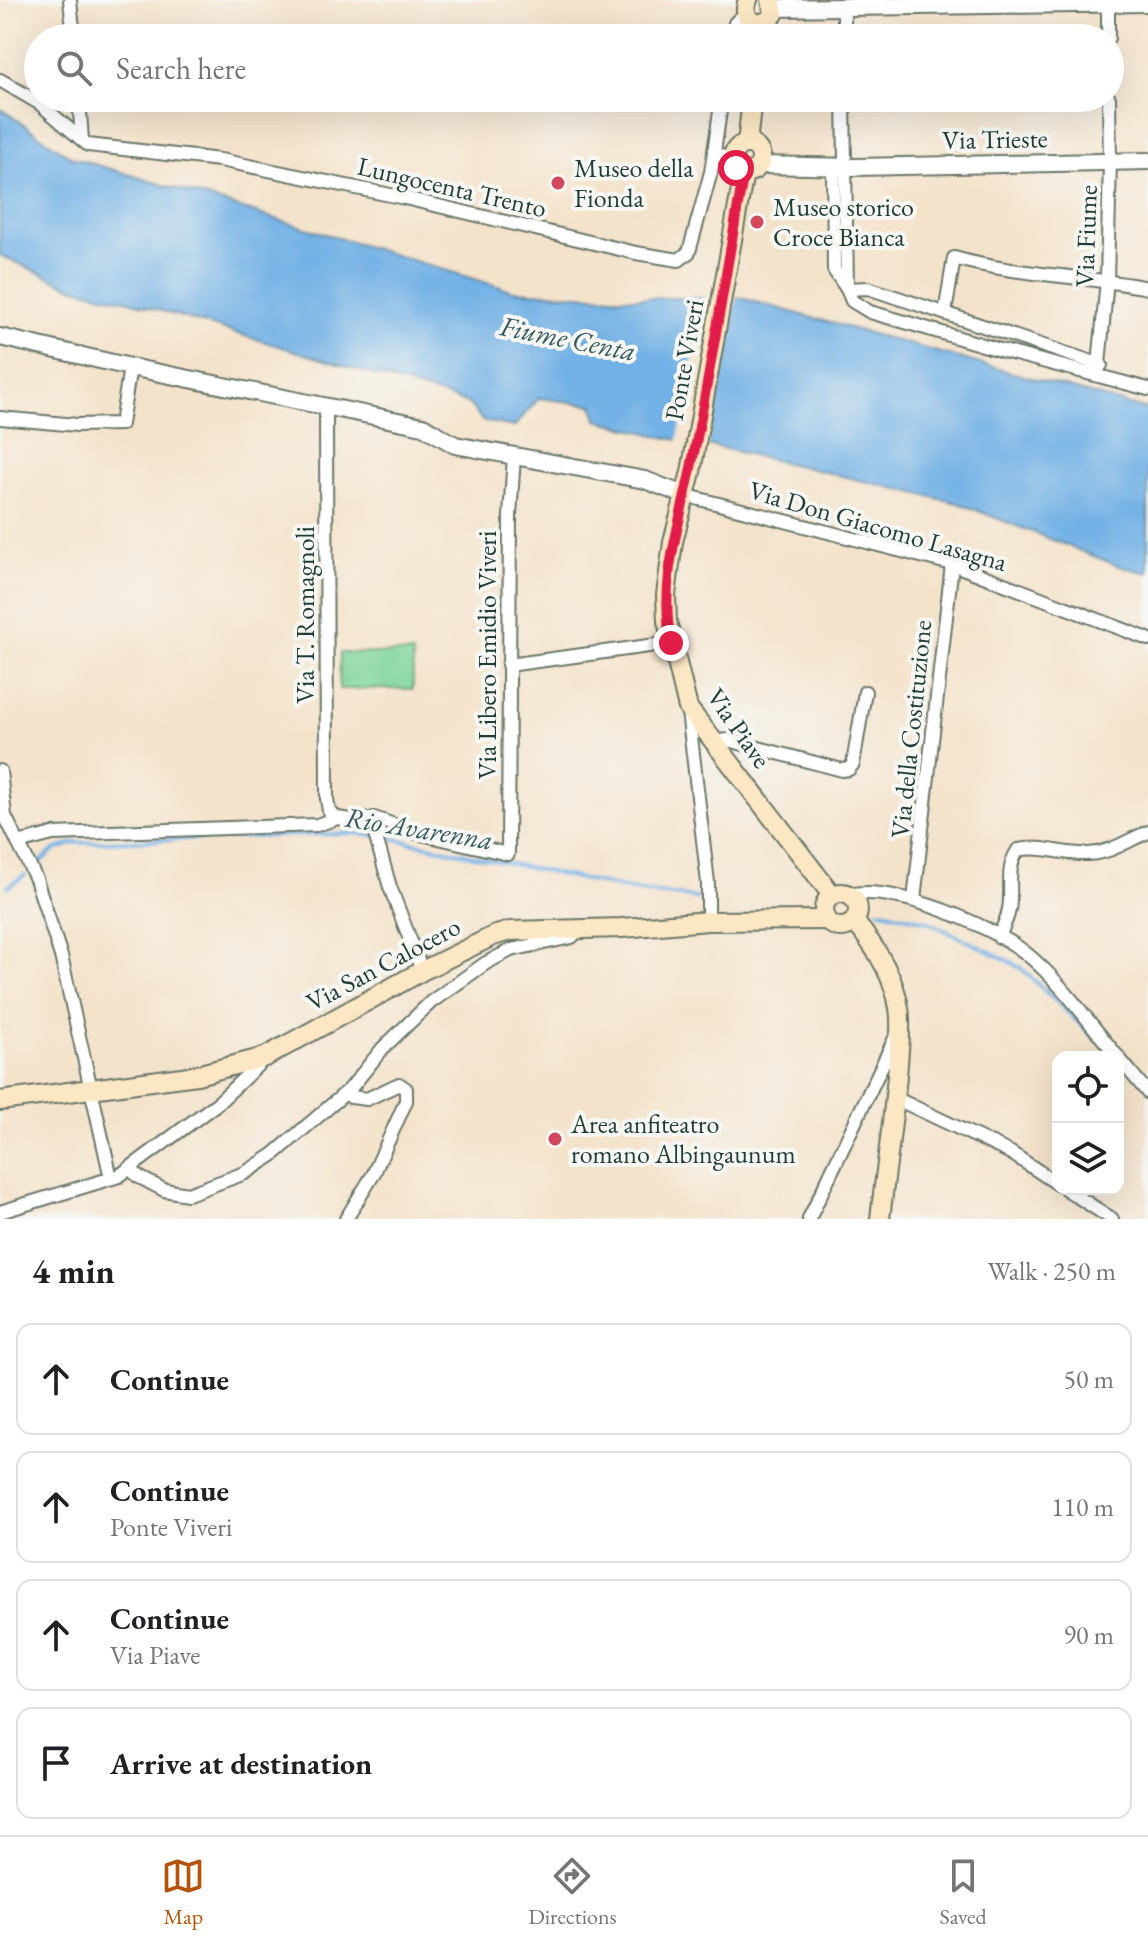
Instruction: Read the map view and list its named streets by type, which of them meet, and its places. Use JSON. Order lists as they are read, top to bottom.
{
  "streets": {
    "main road": ["Ponte Viveri", "Via Piave", "Via San Calocero"],
    "street": [
      "Via Trieste",
      "Lungocenta Trento",
      "Via Fiume",
      "Via Don Giacomo Lasagna",
      "Via T. Romagnoli",
      "Via Libero Emidio Viveri",
      "Via della Costituzione"
    ]
  },
  "crossings": [
    ["Via Trieste", "Via Fiume"],
    ["Via Trieste", "Ponte Viveri"],
    ["Ponte Viveri", "Via Piave"],
    ["Via Don Giacomo Lasagna", "Via Piave"],
    ["Via Don Giacomo Lasagna", "Via della Costituzione"],
    ["Via T. Romagnoli", "Via Libero Emidio Viveri"],
    ["Via Piave", "Via San Calocero"]
  ],
  "water": ["Fiume Centa", "Rio Avarenna"],
  "places": ["Museo della Fionda", "Museo storico Croce Bianca", "Area anfiteatro romano Albingaunum"],
  "page": {
    "search": "Search here",
    "heading": ["4 min", "Walk · 250 m"],
    "list": [
      ["Continue", "50 m"],
      ["Continue", "Ponte Viveri", "110 m"],
      ["Continue", "Via Piave", "90 m"],
      "Arrive at destination"
    ],
    "nav": ["Map", "Directions", "Saved"]
  }
}
